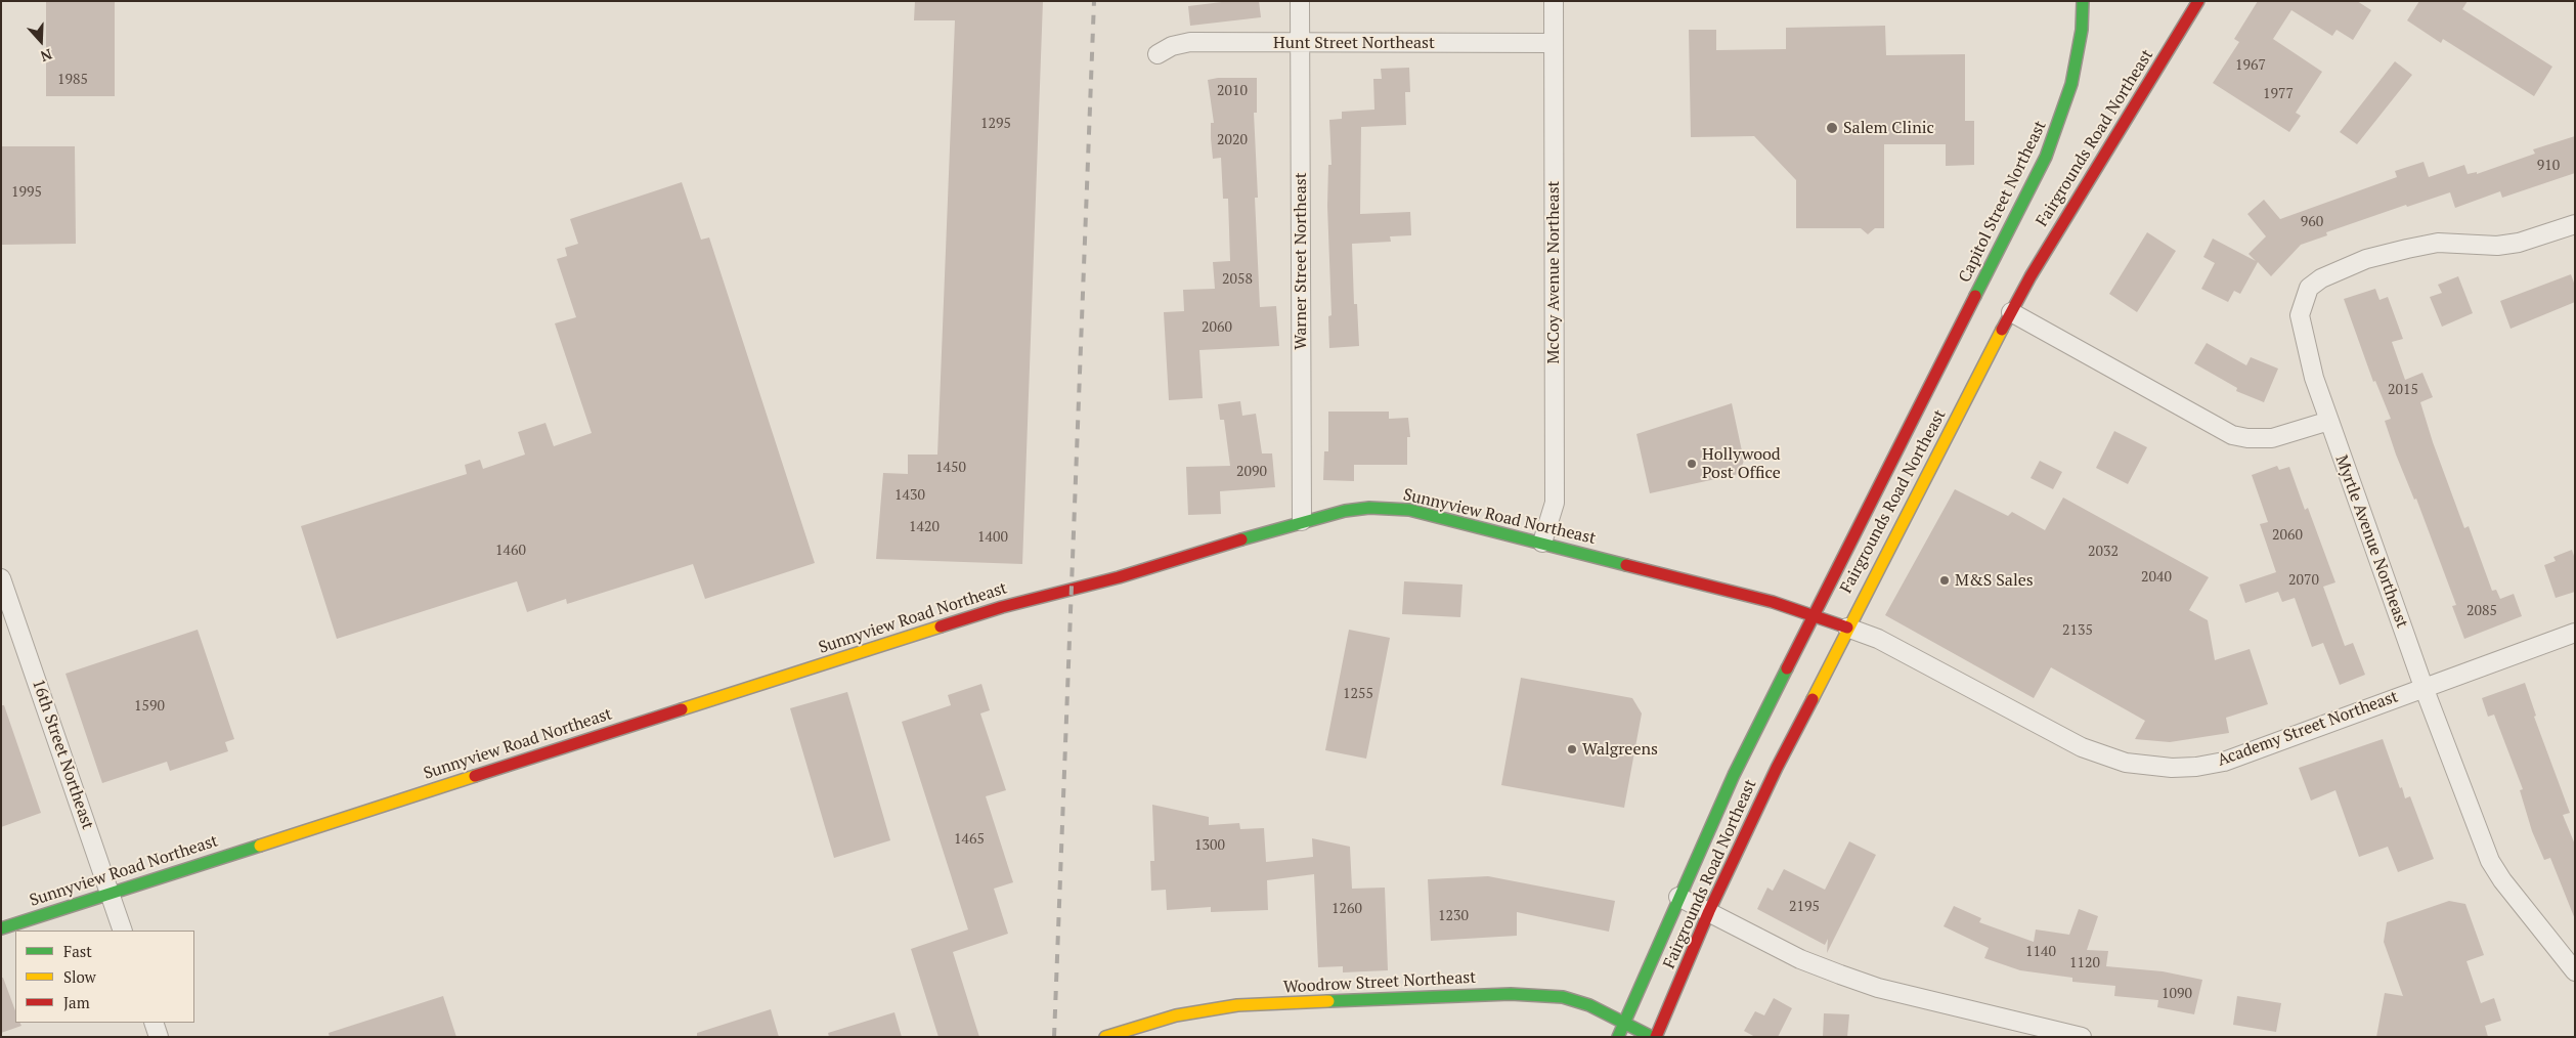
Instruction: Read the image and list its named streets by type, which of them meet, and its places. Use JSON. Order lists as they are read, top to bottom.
{
  "streets": {
    "main road": [
      "Fairgrounds Road Northeast",
      "Capitol Street Northeast",
      "Sunnyview Road Northeast",
      "Woodrow Street Northeast"
    ],
    "street": [
      "Hunt Street Northeast",
      "Warner Street Northeast",
      "McCoy Avenue Northeast",
      "Myrtle Avenue Northeast",
      "Academy Street Northeast",
      "16th Street Northeast"
    ]
  },
  "crossings": [
    ["Hunt Street Northeast", "Warner Street Northeast"],
    ["Hunt Street Northeast", "McCoy Avenue Northeast"],
    ["Fairgrounds Road Northeast", "Capitol Street Northeast"],
    ["Fairgrounds Road Northeast", "Sunnyview Road Northeast"],
    ["Fairgrounds Road Northeast", "Academy Street Northeast"],
    ["Fairgrounds Road Northeast", "Woodrow Street Northeast"],
    ["Warner Street Northeast", "Sunnyview Road Northeast"],
    ["McCoy Avenue Northeast", "Sunnyview Road Northeast"],
    ["Sunnyview Road Northeast", "Academy Street Northeast"],
    ["Sunnyview Road Northeast", "16th Street Northeast"],
    ["Myrtle Avenue Northeast", "Academy Street Northeast"]
  ],
  "places": [
    "Salem Clinic",
    "Hollywood Post Office",
    "M&S Sales",
    "Walgreens"
  ],
  "house_numbers": [
    "1967",
    "1985",
    "2010",
    "1977",
    "1295",
    "2020",
    "910",
    "1995",
    "960",
    "2058",
    "2060",
    "2015",
    "1450",
    "2090",
    "1430",
    "1420",
    "2060",
    "1400",
    "1460",
    "2032",
    "2040",
    "2070",
    "2085",
    "2135",
    "1255",
    "1590",
    "1465",
    "1300",
    "2195",
    "1260",
    "1230",
    "1140",
    "1120",
    "1090"
  ],
  "legend": ["Fast", "Slow", "Jam"],
  "north": "bottom"
}
